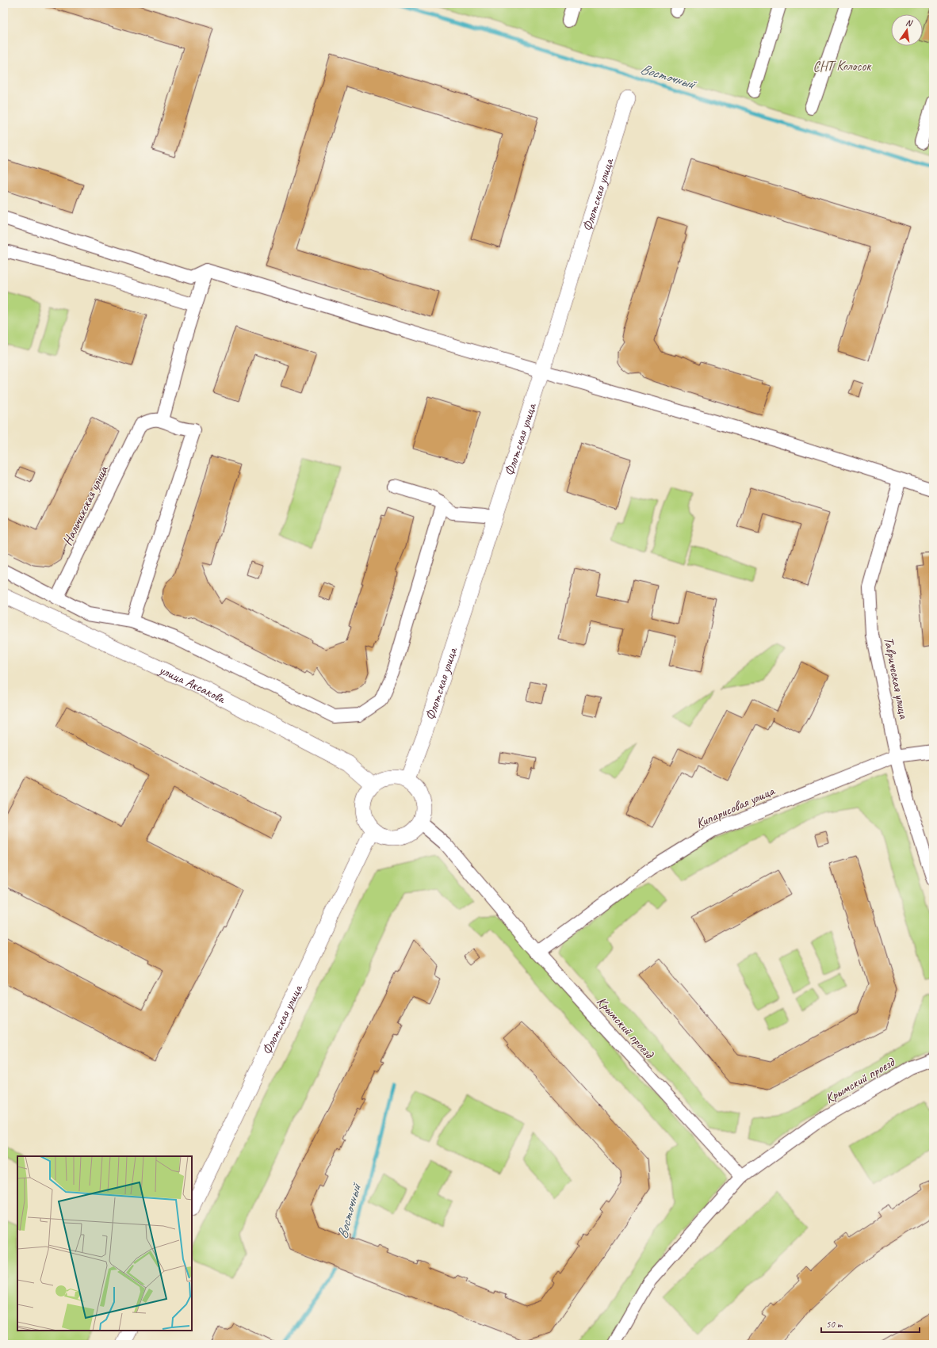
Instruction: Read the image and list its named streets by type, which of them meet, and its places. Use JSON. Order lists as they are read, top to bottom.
{
  "streets": {
    "street": [
      "Флотская улица",
      "Нальчикская улица",
      "Таврическая улица",
      "улица Аксакова",
      "Кипарисовая улица",
      "Крымский проезд"
    ]
  },
  "crossings": [
    ["Флотская улица", "улица Аксакова"],
    ["Флотская улица", "Крымский проезд"],
    ["Таврическая улица", "Кипарисовая улица"],
    ["улица Аксакова", "Крымский проезд"],
    ["Кипарисовая улица", "Крымский проезд"]
  ],
  "water": ["Восточный"],
  "parks": ["СНТ Колосок"],
  "scale_bar": "50 m",
  "north": "top"
}
